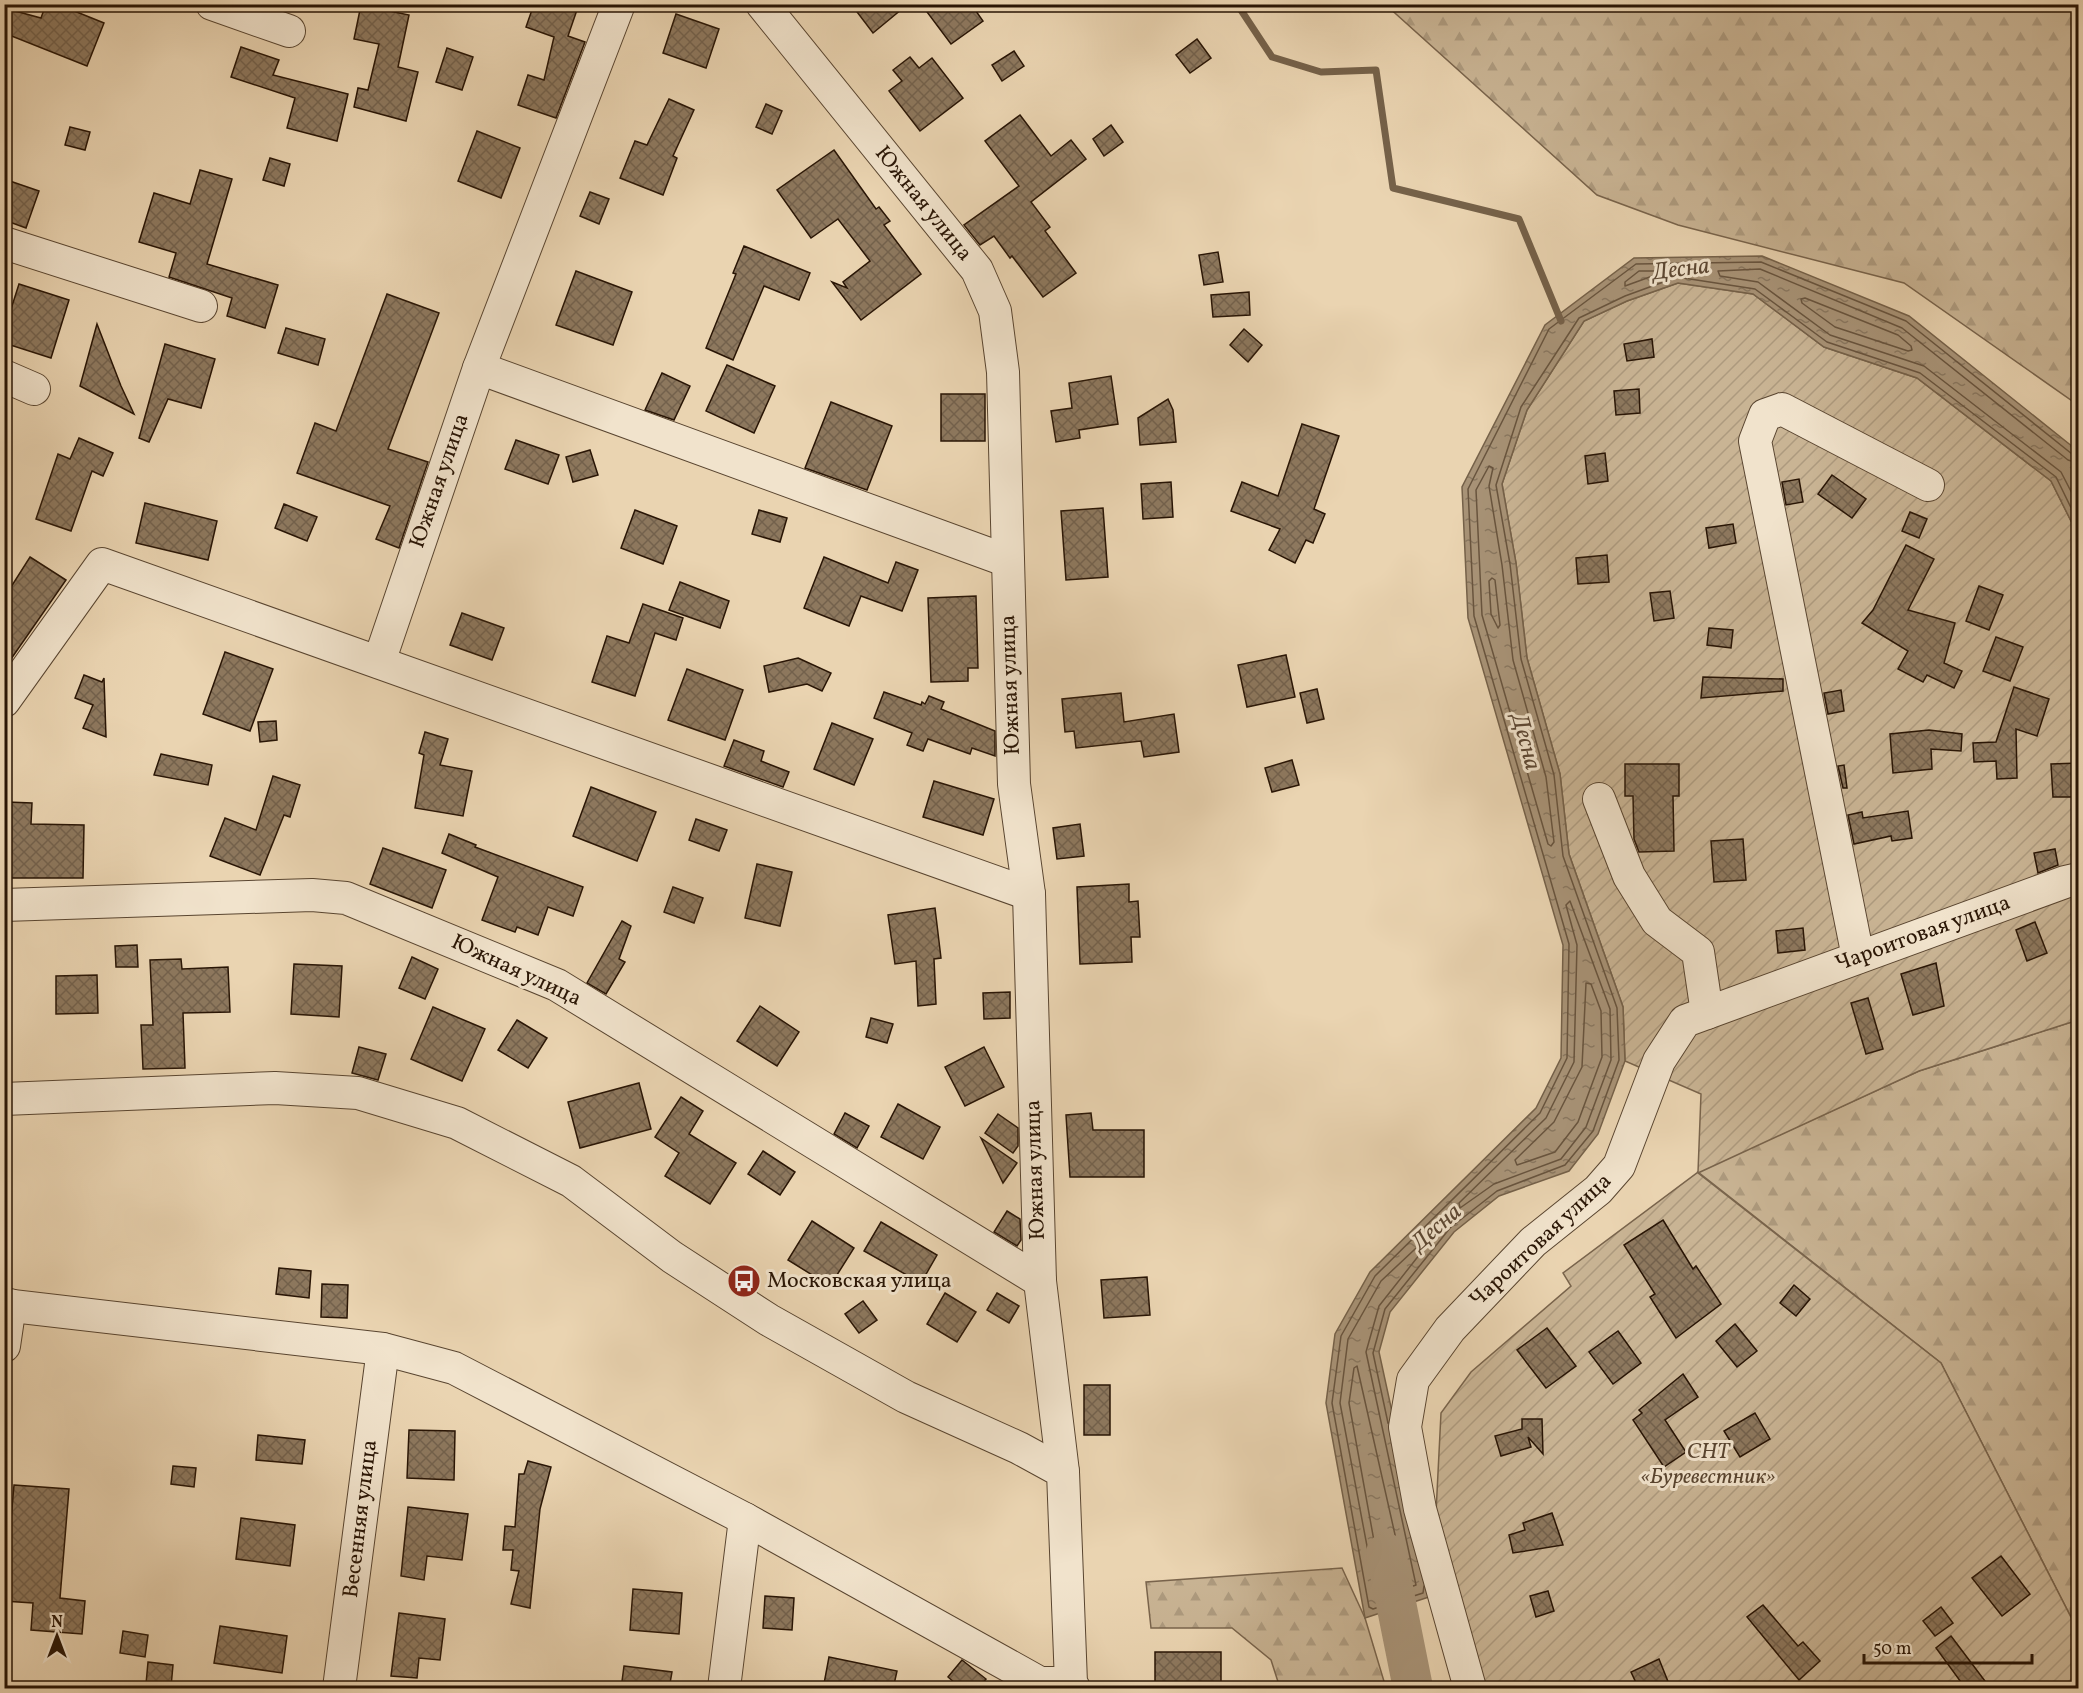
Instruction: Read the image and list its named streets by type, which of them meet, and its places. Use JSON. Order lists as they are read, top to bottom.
{
  "streets": {
    "street": ["Южная улица", "Чароитовая улица", "Весенняя улица"]
  },
  "water": ["Десна"],
  "parks": ["СНТ «Буревестник»"],
  "places": {
    "bus stop": ["Московская улица"]
  },
  "scale_bar": "50 m",
  "north": "top"
}
